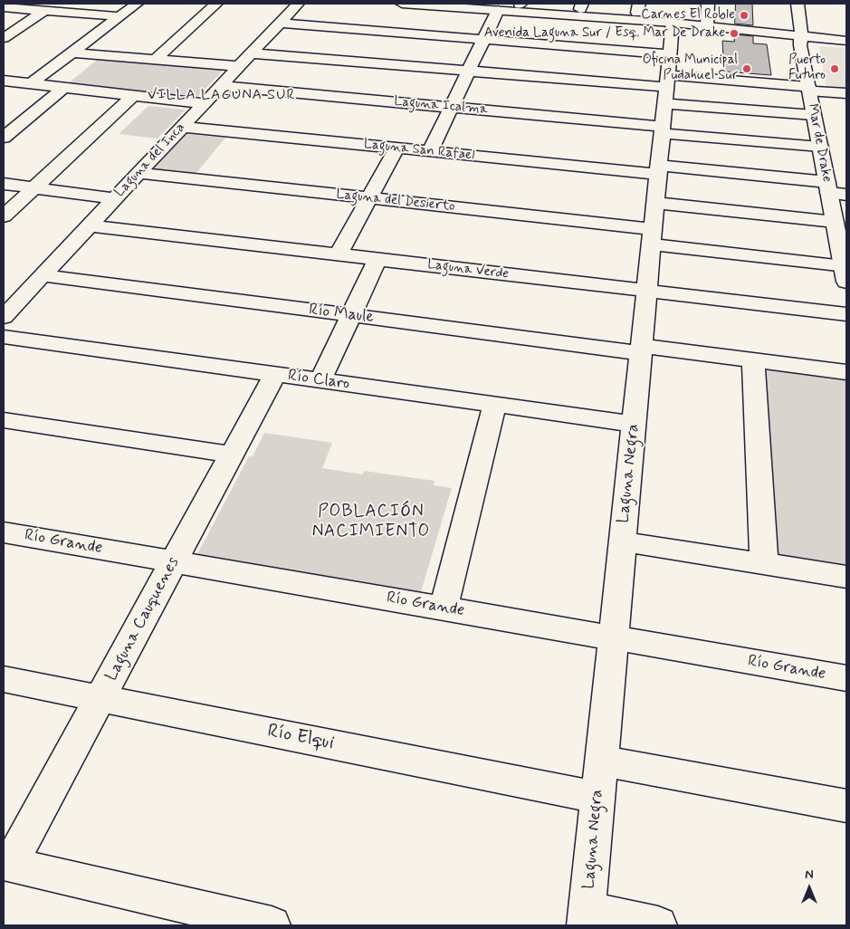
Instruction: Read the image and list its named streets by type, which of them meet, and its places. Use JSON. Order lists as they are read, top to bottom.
{
  "streets": {
    "street": [
      "Laguna Icalma",
      "Mar de Drake",
      "Laguna San Rafael",
      "Laguna del Inca",
      "Laguna del Desierto",
      "Laguna Verde",
      "Río Maule",
      "Río Claro",
      "Laguna Negra",
      "Río Grande",
      "Laguna Cauquenes",
      "Río Elqui"
    ]
  },
  "crossings": [
    ["Laguna Icalma", "Mar de Drake"],
    ["Laguna Icalma", "Laguna del Inca"],
    ["Laguna Icalma", "Laguna Negra"],
    ["Mar de Drake", "Laguna San Rafael"],
    ["Mar de Drake", "Laguna del Desierto"],
    ["Laguna San Rafael", "Laguna del Inca"],
    ["Laguna San Rafael", "Laguna Negra"],
    ["Laguna del Inca", "Laguna del Desierto"],
    ["Laguna del Inca", "Laguna Verde"],
    ["Laguna del Inca", "Río Maule"],
    ["Laguna del Desierto", "Laguna Negra"],
    ["Laguna Verde", "Laguna Negra"],
    ["Río Maule", "Laguna Negra"],
    ["Río Claro", "Laguna Negra"],
    ["Río Claro", "Laguna Cauquenes"],
    ["Laguna Negra", "Río Grande"],
    ["Laguna Negra", "Río Elqui"],
    ["Río Grande", "Laguna Cauquenes"],
    ["Laguna Cauquenes", "Río Elqui"]
  ],
  "districts": ["VILLA LAGUNA SUR", "POBLACIÓN NACIMIENTO"],
  "places": [
    "Carnes El Roble",
    "Avenida Laguna Sur / Esq. Mar De Drake",
    "Oficina Municipal Pudahuel Sur",
    "Puerto Futuro"
  ],
  "north": "top"
}
